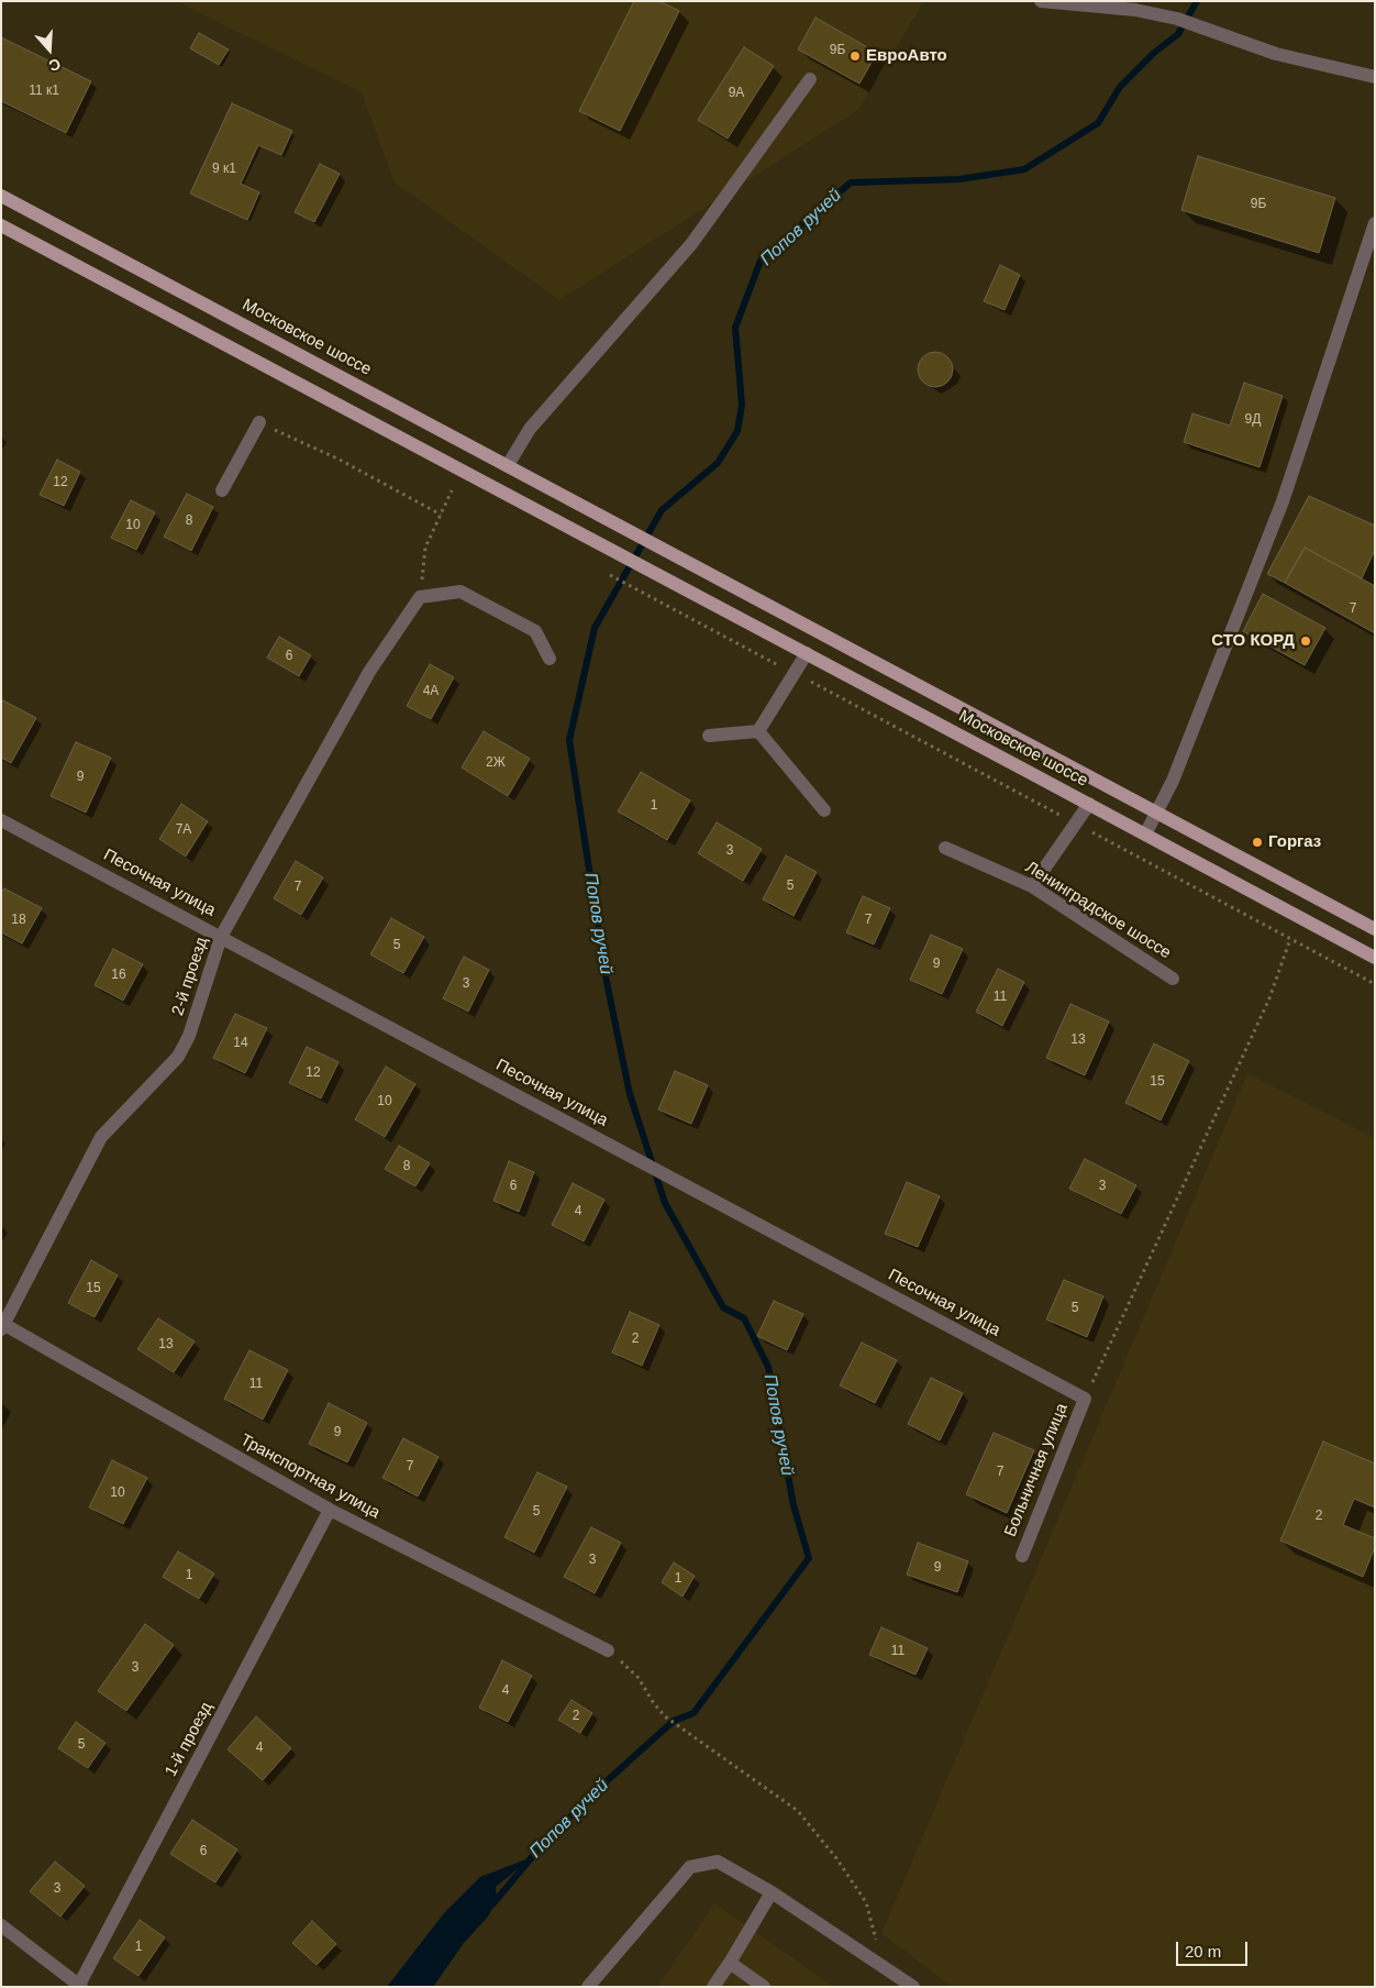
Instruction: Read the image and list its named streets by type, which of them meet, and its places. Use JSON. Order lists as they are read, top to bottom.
{
  "streets": {
    "main road": ["Московское шоссе"],
    "street": [
      "Песочная улица",
      "Ленинградское шоссе",
      "2-й проезд",
      "Больничная улица",
      "Транспортная улица",
      "1-й проезд"
    ]
  },
  "crossings": [
    ["Песочная улица", "2-й проезд"],
    ["Песочная улица", "Больничная улица"],
    ["2-й проезд", "Транспортная улица"],
    ["Транспортная улица", "1-й проезд"]
  ],
  "water": ["Попов ручей"],
  "places": ["ЕвроАвто", "СТО КОРД", "Горгаз"],
  "house_numbers": [
    "9Б",
    "11 к1",
    "9А",
    "9 к1",
    "9Б",
    "9Д",
    "12",
    "8",
    "10",
    "7",
    "6",
    "4А",
    "2Ж",
    "9",
    "1",
    "7А",
    "3",
    "5",
    "7",
    "18",
    "7",
    "5",
    "9",
    "16",
    "3",
    "11",
    "13",
    "14",
    "12",
    "15",
    "10",
    "8",
    "6",
    "3",
    "4",
    "15",
    "5",
    "2",
    "13",
    "11",
    "9",
    "7",
    "7",
    "10",
    "5",
    "2",
    "3",
    "9",
    "1",
    "1",
    "11",
    "3",
    "4",
    "2",
    "5",
    "4",
    "6",
    "3",
    "1"
  ],
  "scale_bar": "20 m",
  "north": "bottom"
}
